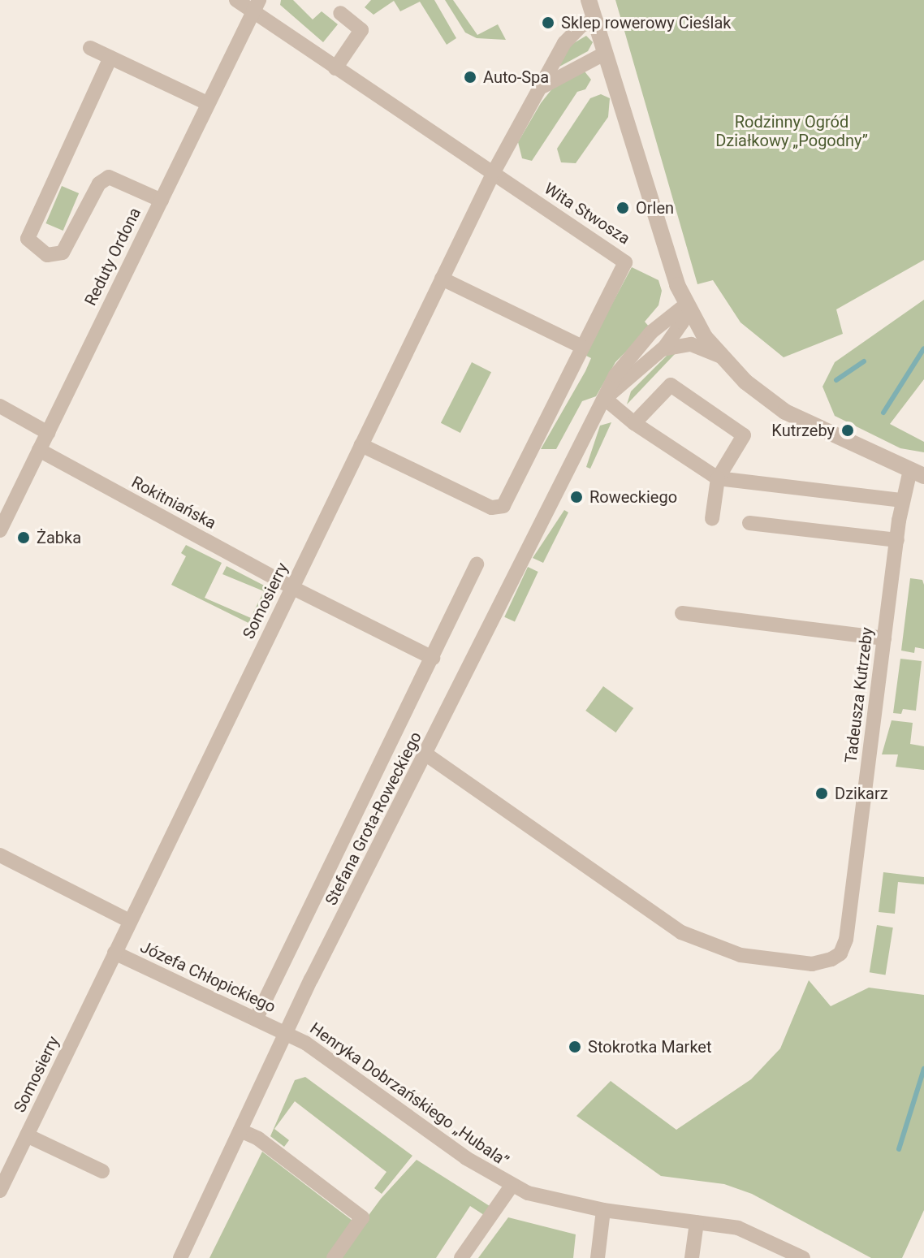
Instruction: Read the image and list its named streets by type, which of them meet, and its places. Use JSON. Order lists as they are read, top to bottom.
{
  "streets": {
    "street": [
      "Wita Stwosza",
      "Reduty Ordona",
      "Rokitniańska",
      "Somosierry",
      "Tadeusza Kutrzeby",
      "Stefana Grota-Roweckiego",
      "Józefa Chłopickiego",
      "Henryka Dobrzańskiego „Hubala”"
    ]
  },
  "crossings": [
    ["Wita Stwosza", "Reduty Ordona"],
    ["Wita Stwosza", "Somosierry"],
    ["Reduty Ordona", "Rokitniańska"],
    ["Rokitniańska", "Somosierry"],
    ["Somosierry", "Józefa Chłopickiego"],
    ["Tadeusza Kutrzeby", "Stefana Grota-Roweckiego"],
    ["Stefana Grota-Roweckiego", "Józefa Chłopickiego"],
    ["Stefana Grota-Roweckiego", "Henryka Dobrzańskiego „Hubala”"],
    ["Józefa Chłopickiego", "Henryka Dobrzańskiego „Hubala”"]
  ],
  "parks": ["Rodzinny Ogród Działkowy „Pogodny”"],
  "places": [
    "Sklep rowerowy Cieślak",
    "Auto-Spa",
    "Orlen",
    "Kutrzeby",
    "Roweckiego",
    "Żabka",
    "Dzikarz",
    "Stokrotka Market"
  ]
}
